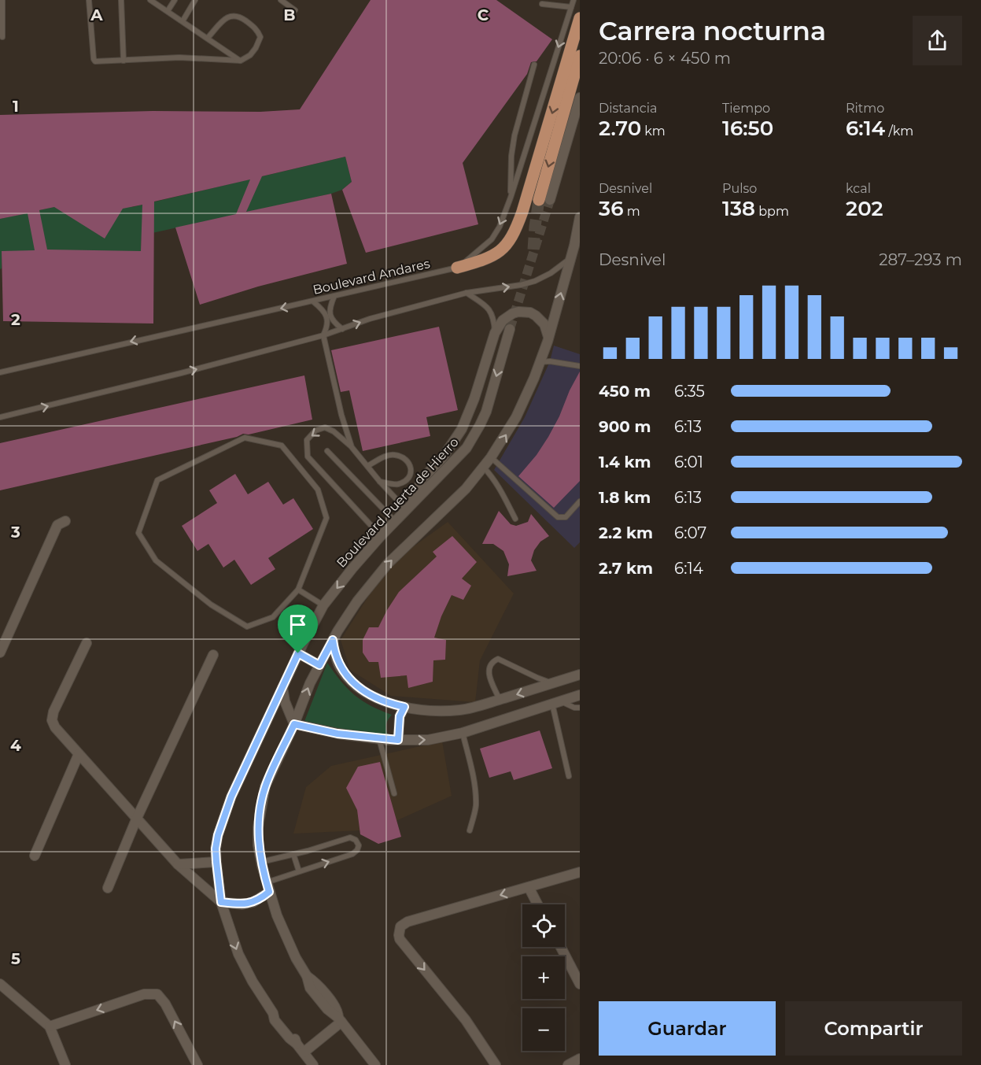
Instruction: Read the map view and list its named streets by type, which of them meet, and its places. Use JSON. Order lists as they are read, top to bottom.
{
  "streets": {
    "street": ["Boulevard Puerta de Hierro"],
    "lane": ["Boulevard Andares"]
  },
  "page": {
    "heading": ["Carrera nocturna", "20:06 · 6 × 450 m"],
    "stats": [
      ["Distancia", "2.70 km"],
      ["Tiempo", "16:50"],
      ["Ritmo", "6:14 /km"],
      ["Desnivel", "36 m"],
      ["Pulso", "138 bpm"],
      ["kcal", "202"]
    ],
    "chart": ["Desnivel", "287–293 m"],
    "list": [
      {
        "name": "450 m",
        "note": "6:35"
      },
      {
        "name": "900 m",
        "note": "6:13"
      },
      {
        "name": "1.4 km",
        "note": "6:01"
      },
      {
        "name": "1.8 km",
        "note": "6:13"
      },
      {
        "name": "2.2 km",
        "note": "6:07"
      },
      {
        "name": "2.7 km",
        "note": "6:14"
      }
    ],
    "map_buttons": ["+", "−"],
    "buttons": ["Guardar", "Compartir"]
  },
  "grid": {
    "columns": ["A", "B", "C"],
    "rows": [
      "1",
      "2",
      "3",
      "4",
      "5"
    ]
  }
}
